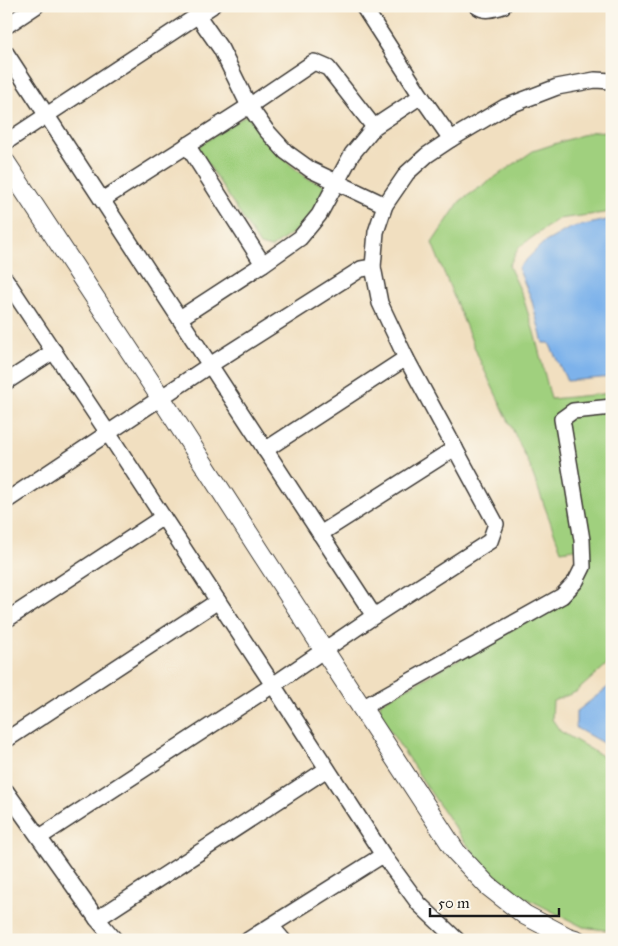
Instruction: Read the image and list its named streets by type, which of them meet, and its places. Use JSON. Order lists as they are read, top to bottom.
{
  "scale_bar": "50 m"
}
